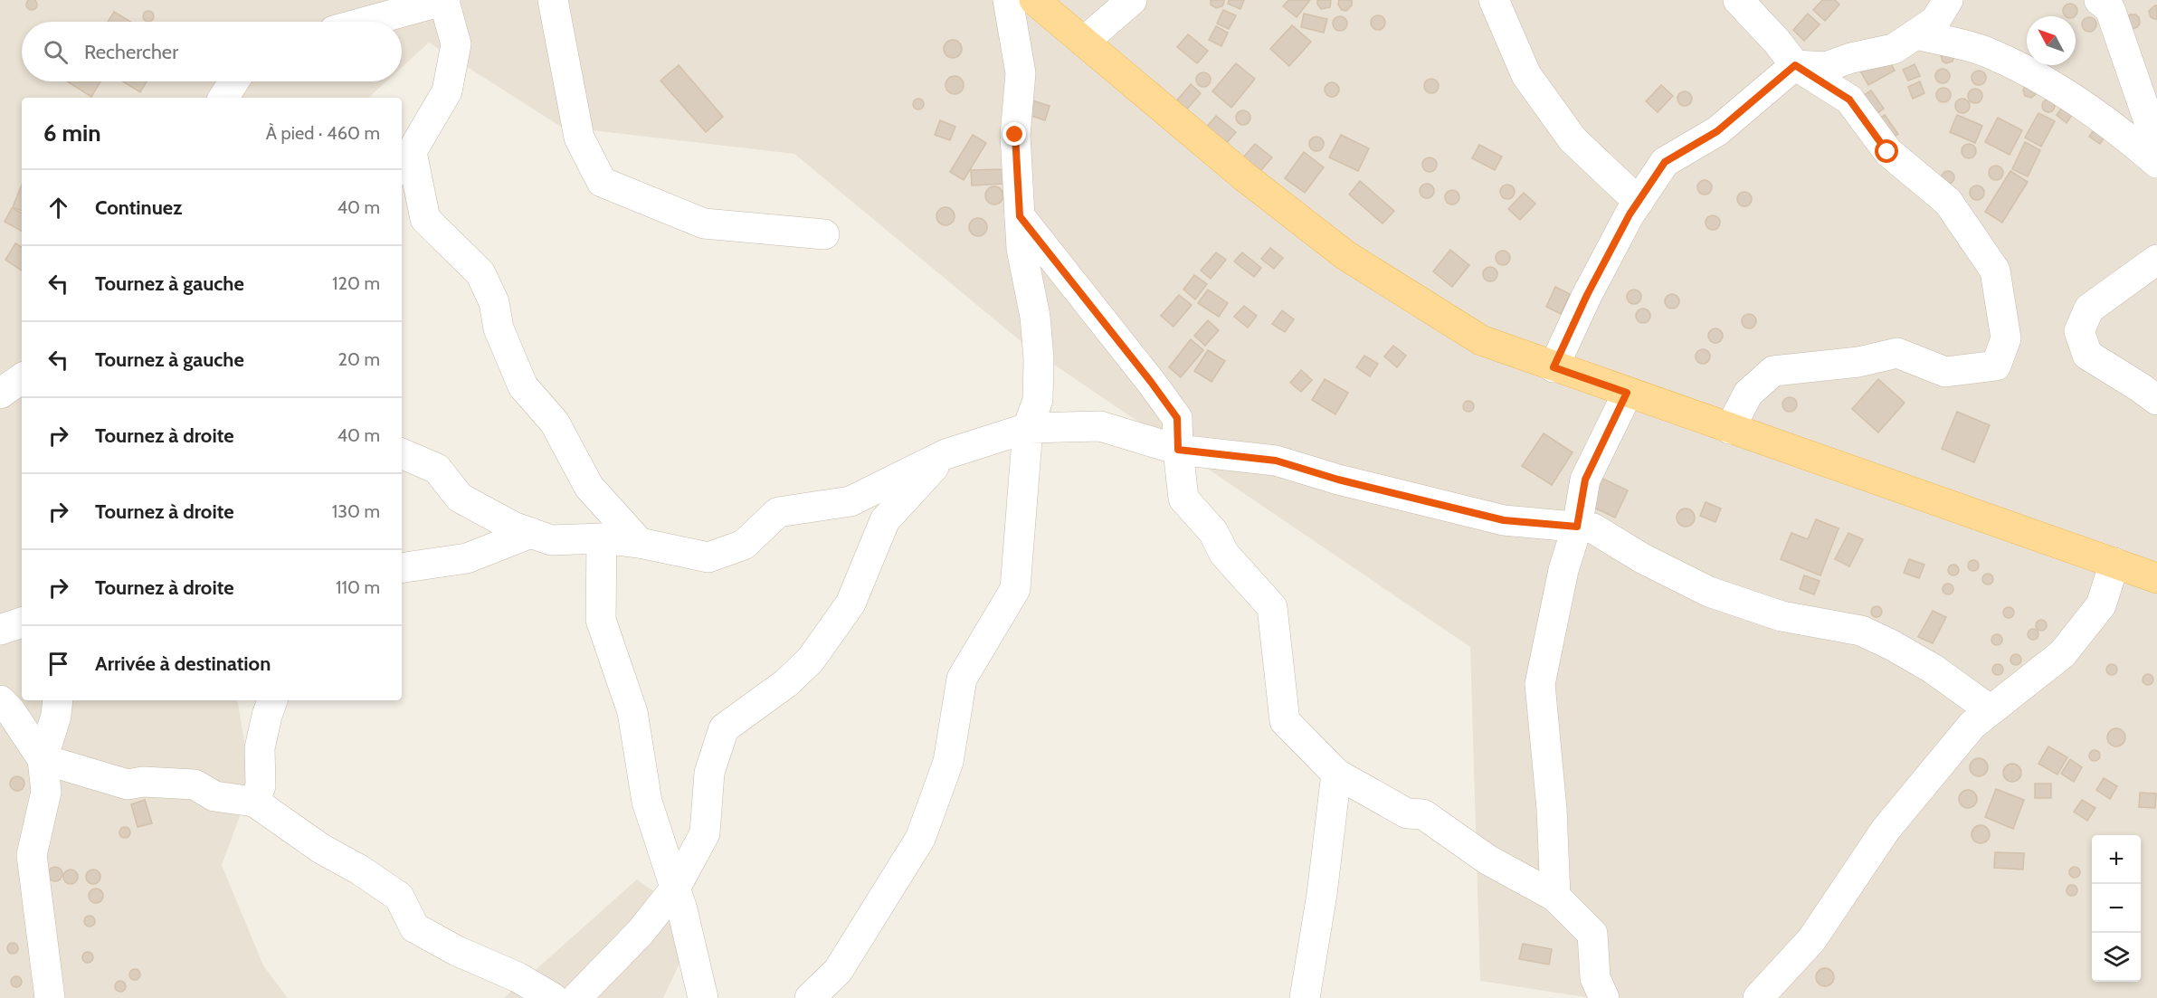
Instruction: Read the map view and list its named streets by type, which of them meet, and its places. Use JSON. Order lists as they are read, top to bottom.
{
  "north": "top left",
  "page": {
    "search": "Rechercher",
    "heading": ["6 min", "À pied · 460 m"],
    "list": [
      ["Continuez", "40 m"],
      ["Tournez à gauche", "120 m"],
      ["Tournez à gauche", "20 m"],
      ["Tournez à droite", "40 m"],
      ["Tournez à droite", "130 m"],
      ["Tournez à droite", "110 m"],
      "Arrivée à destination"
    ],
    "map_buttons": ["+", "−"]
  }
}
